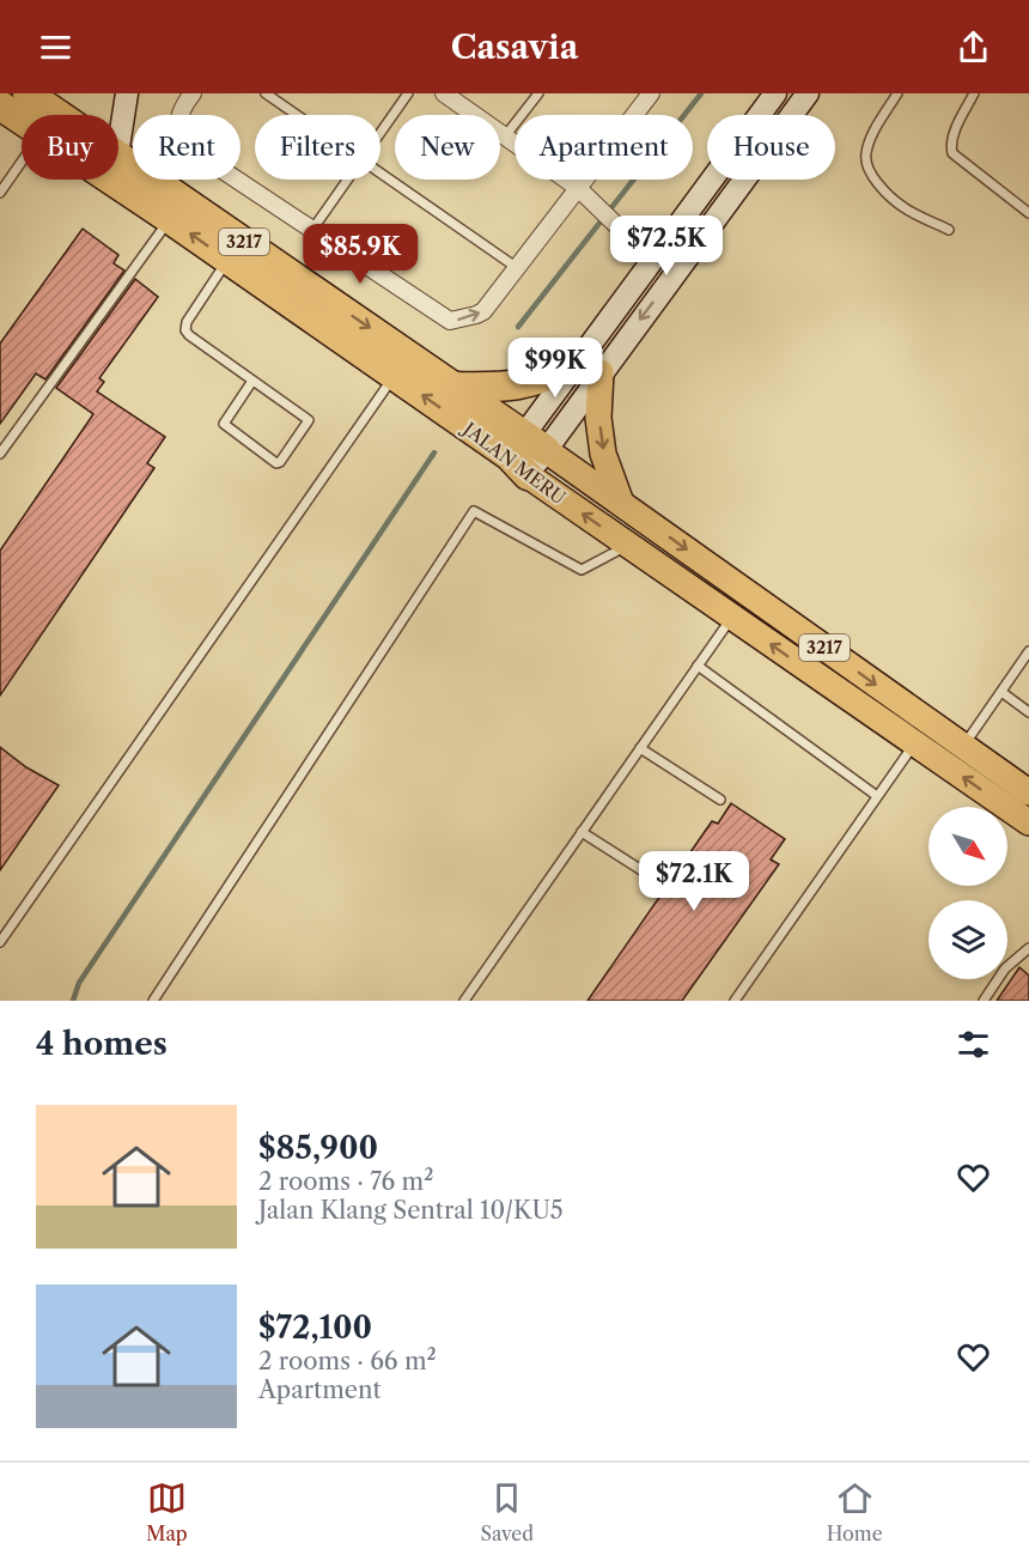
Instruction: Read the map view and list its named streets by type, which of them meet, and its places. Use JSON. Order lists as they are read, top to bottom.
{
  "streets": {
    "highway": ["3217", "JALAN MERU"]
  },
  "north": "bottom right",
  "page": {
    "header": "Casavia",
    "chip": [
      "Buy",
      "Rent",
      "Filters",
      "New",
      "Apartment",
      "House"
    ],
    "price": [
      "$72.5K",
      "$85.9K",
      "$99K",
      "$72.1K"
    ],
    "heading": "4 homes",
    "list": [
      {
        "name": "$85,900",
        "note": "2 rooms · 76 m² · Jalan Klang Sentral 10/KU5"
      },
      {
        "name": "$72,100",
        "note": "2 rooms · 66 m² · Apartment"
      }
    ],
    "tabs": ["Map", "Saved", "Home"]
  }
}
